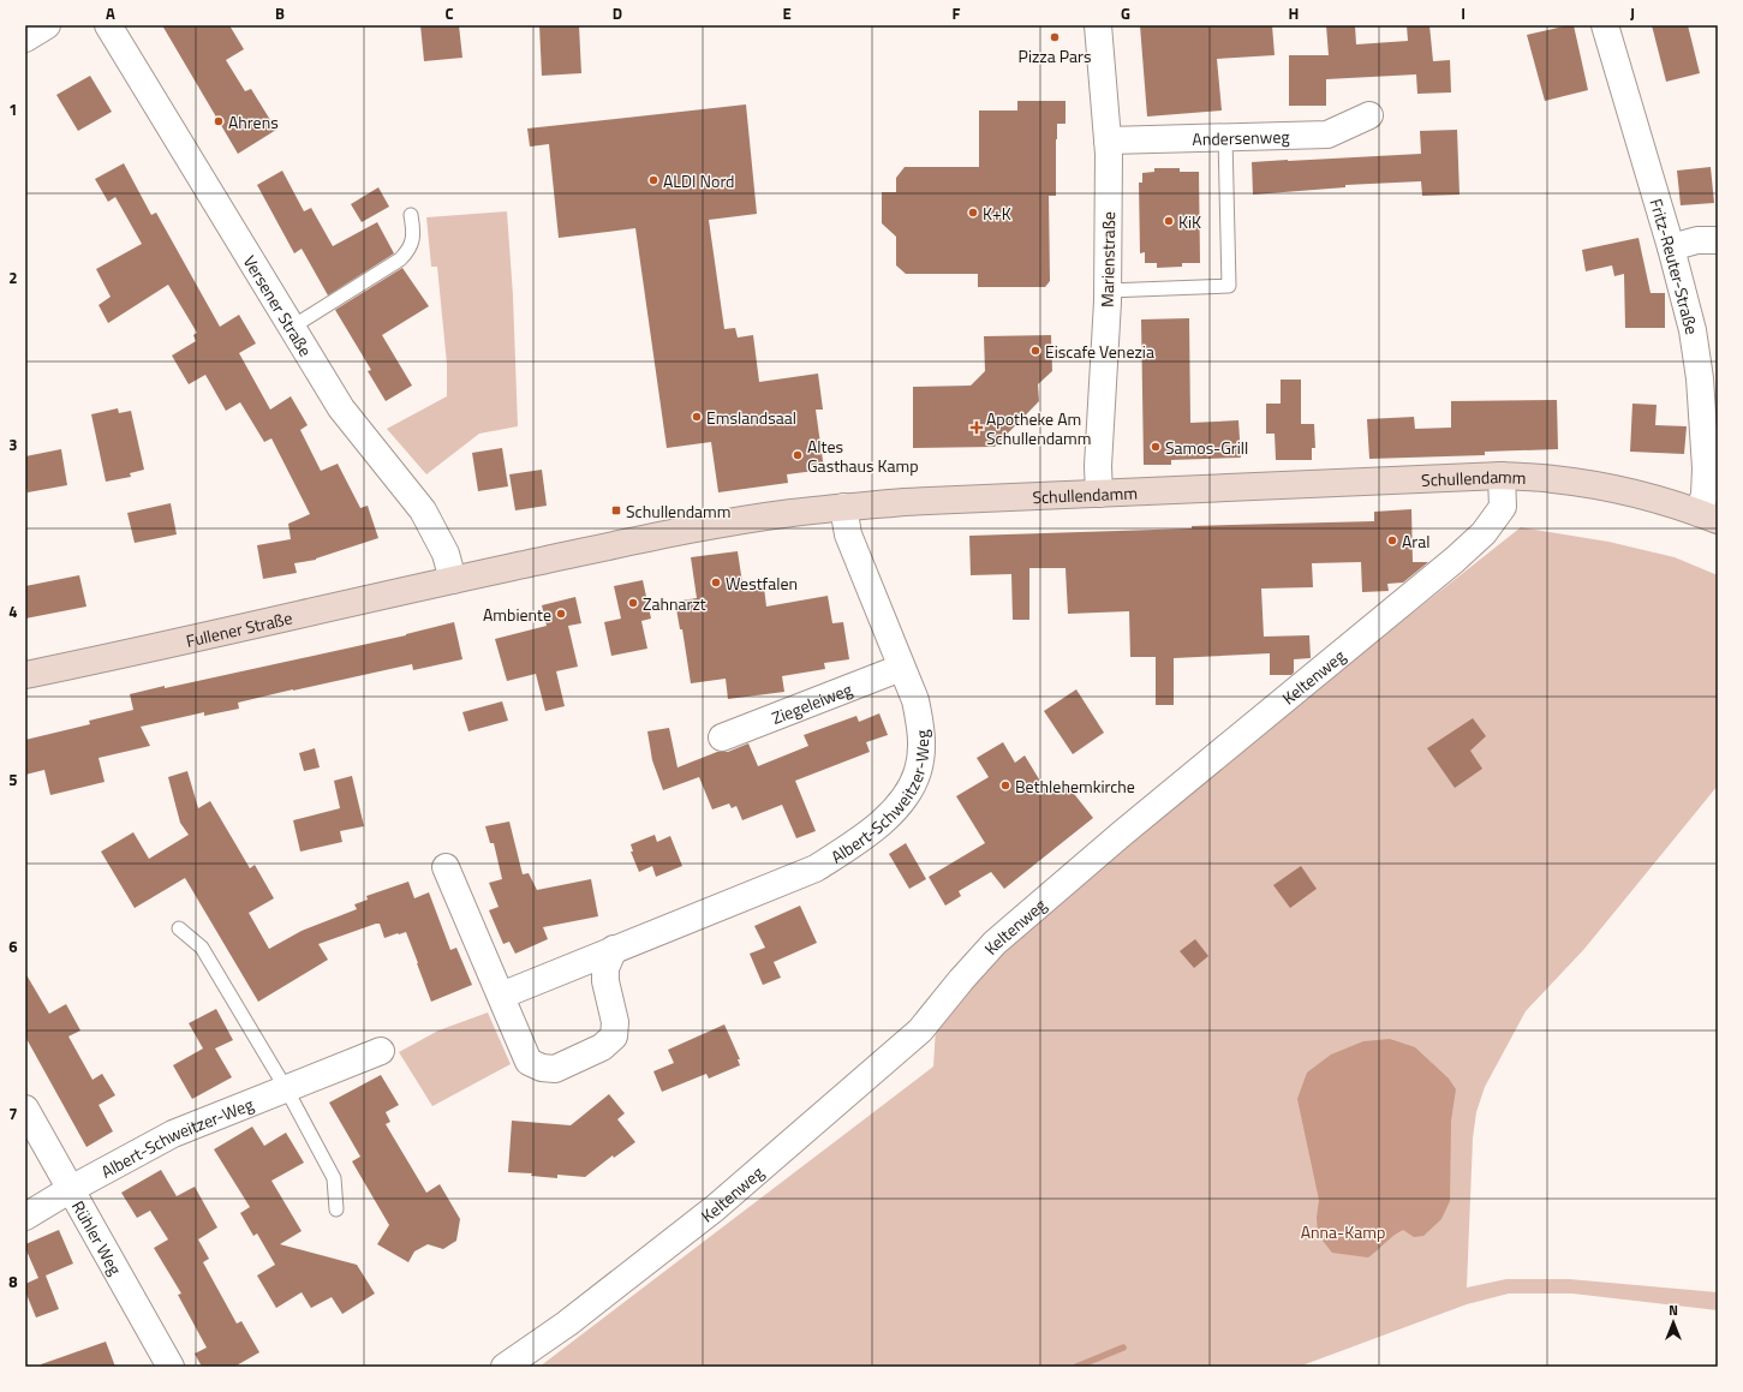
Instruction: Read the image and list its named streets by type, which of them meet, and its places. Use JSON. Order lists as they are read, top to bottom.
{
  "streets": {
    "main road": ["Schullendamm", "Fullener Straße"],
    "street": [
      "Andersenweg",
      "Marienstraße",
      "Fritz-Reuter-Straße",
      "Versener Straße",
      "Keltenweg",
      "Ziegeleiweg",
      "Albert-Schweitzer-Weg",
      "Rühler Weg"
    ]
  },
  "crossings": [
    ["Andersenweg", "Marienstraße"],
    ["Marienstraße", "Schullendamm"],
    ["Fritz-Reuter-Straße", "Schullendamm"],
    ["Versener Straße", "Schullendamm"],
    ["Versener Straße", "Fullener Straße"],
    ["Schullendamm", "Fullener Straße"],
    ["Schullendamm", "Keltenweg"],
    ["Schullendamm", "Albert-Schweitzer-Weg"],
    ["Ziegeleiweg", "Albert-Schweitzer-Weg"],
    ["Albert-Schweitzer-Weg", "Rühler Weg"]
  ],
  "parks": ["Anna-Kamp"],
  "places": {
    "other": [
      "Pizza Pars",
      "Ahrens",
      "ALDI Nord",
      "K+K",
      "KiK",
      "Eiscafe Venezia",
      "Emslandsaal",
      "Samos-Grill",
      "Altes Gasthaus Kamp",
      "Aral",
      "Westfalen",
      "Zahnarzt",
      "Ambiente",
      "Bethlehemkirche"
    ],
    "health": ["Apotheke Am Schullendamm"],
    "transit": ["Schullendamm"]
  },
  "north": "top",
  "grid": {
    "columns": [
      "A",
      "B",
      "C",
      "D",
      "E",
      "F",
      "G",
      "H",
      "I",
      "J"
    ],
    "rows": [
      "1",
      "2",
      "3",
      "4",
      "5",
      "6",
      "7",
      "8"
    ]
  }
}
